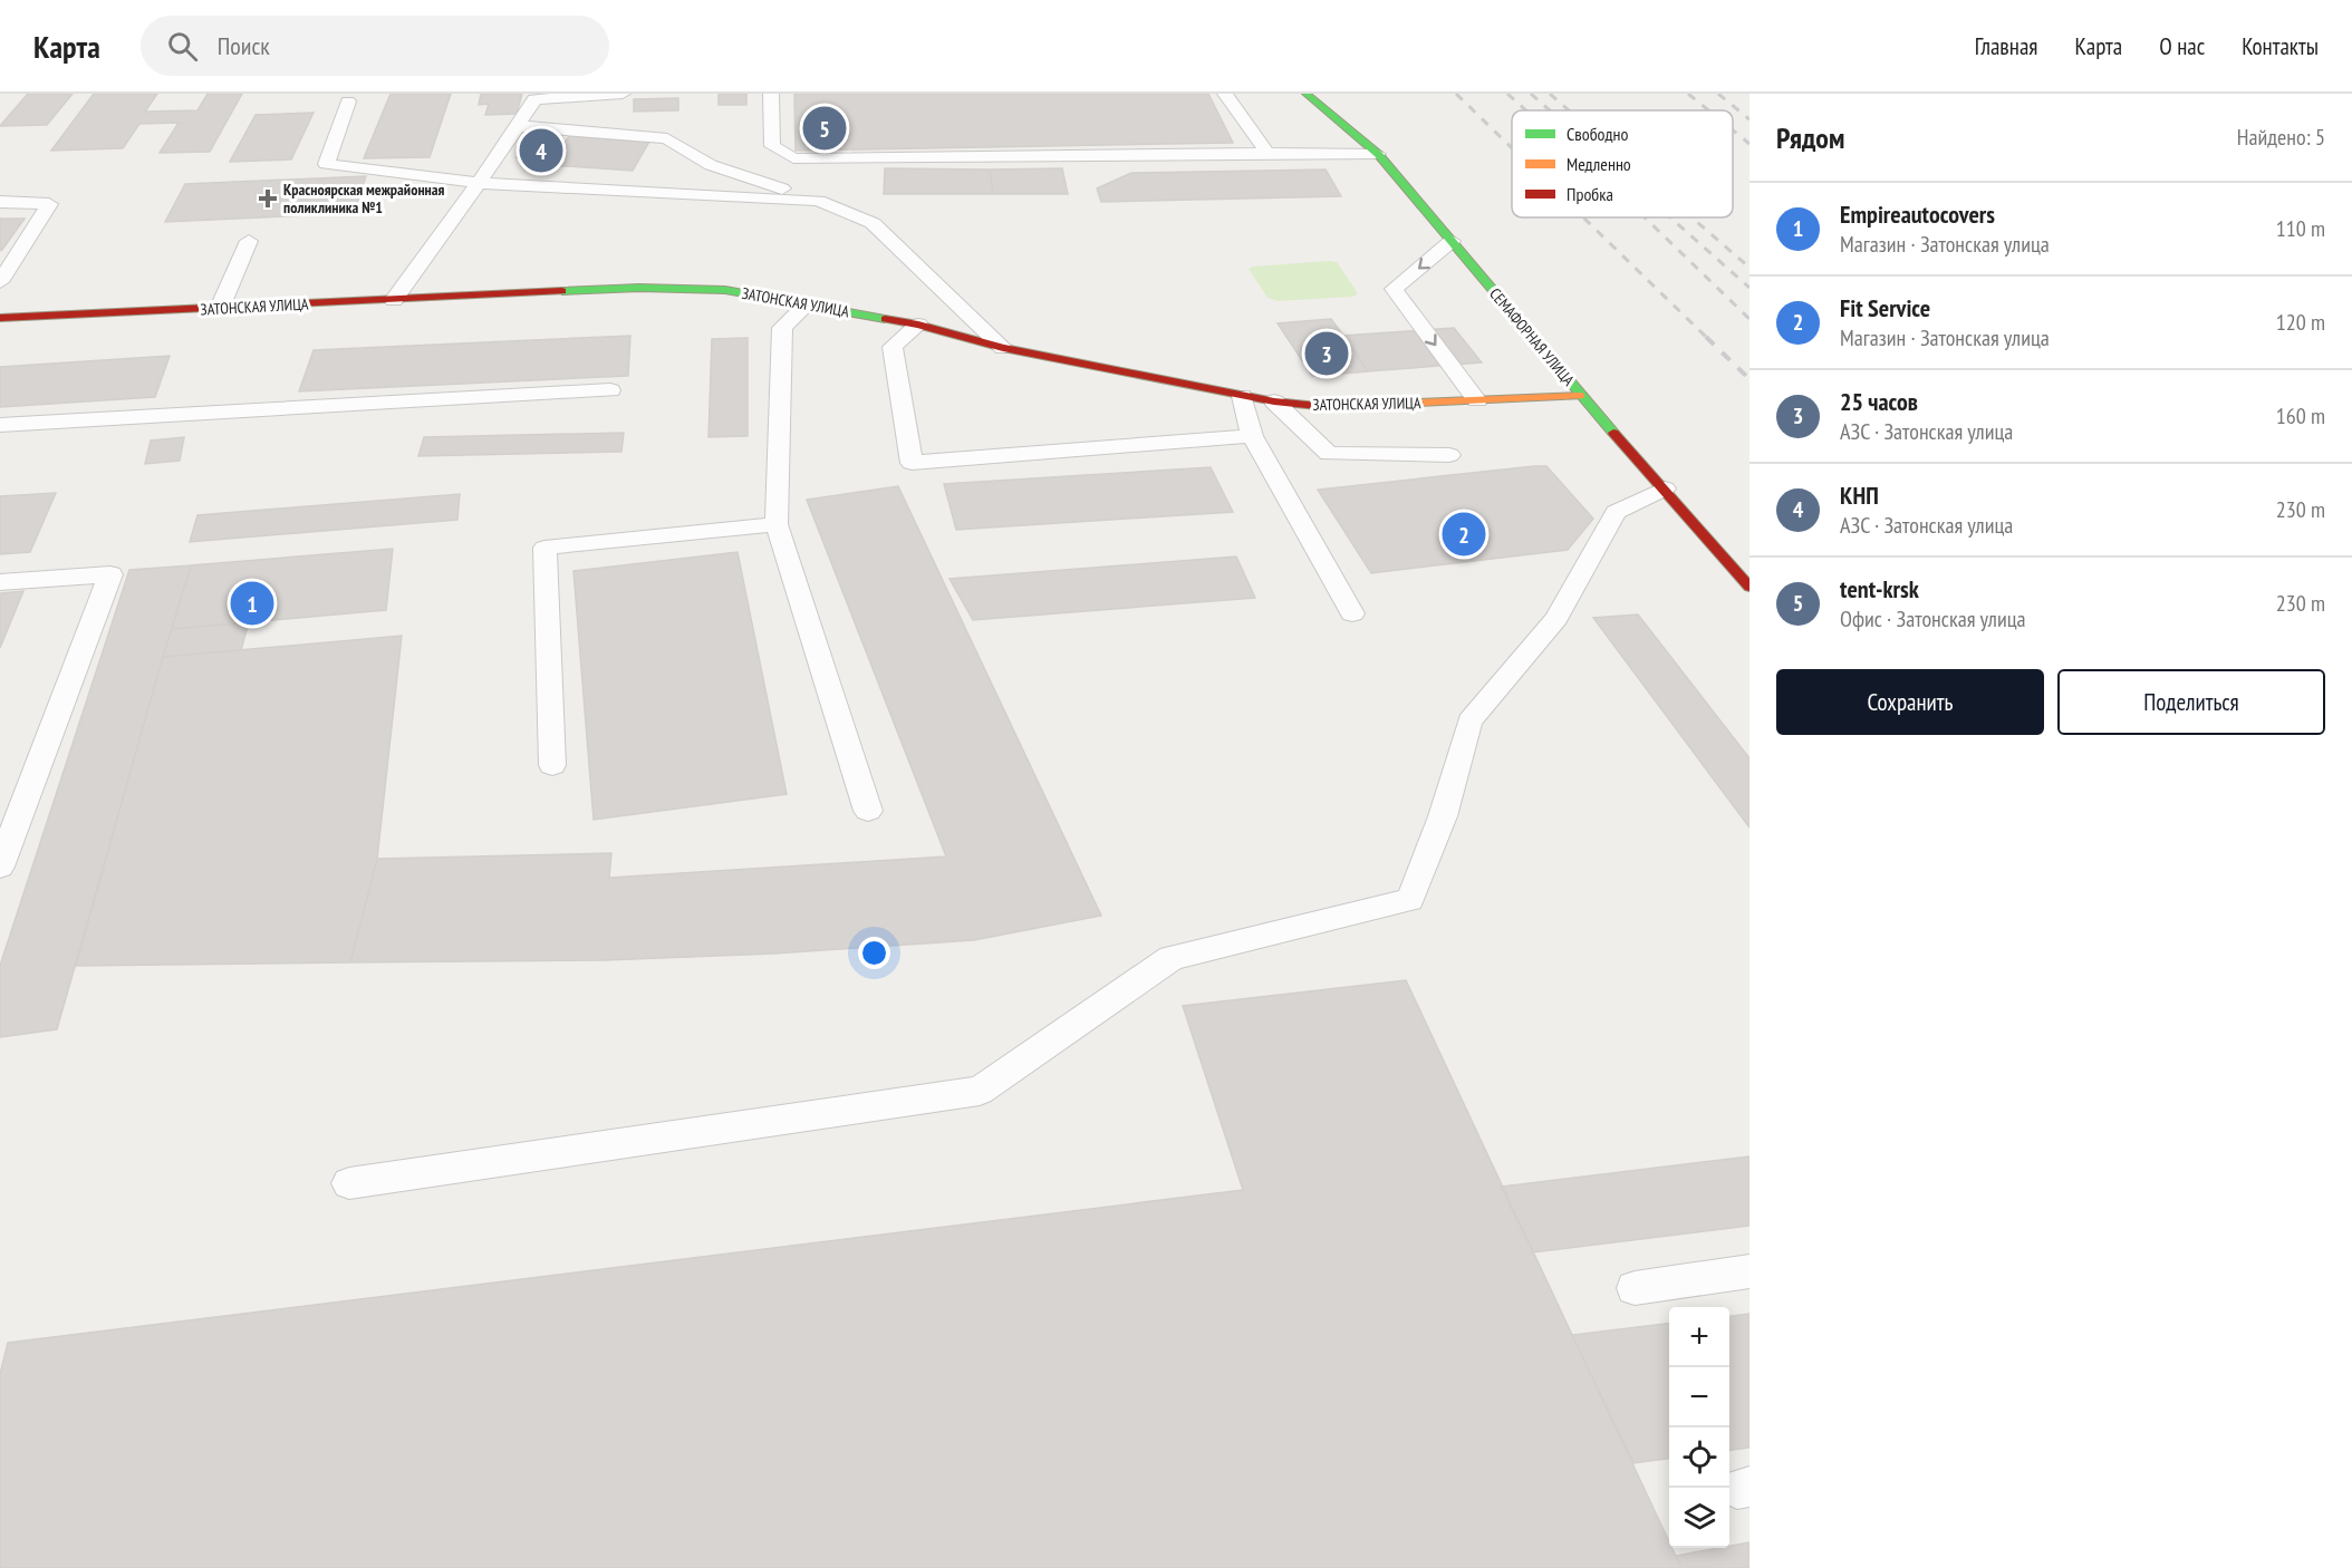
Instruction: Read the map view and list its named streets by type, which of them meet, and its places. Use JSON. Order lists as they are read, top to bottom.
{
  "streets": {
    "main road": ["ЗАТОНСКАЯ УЛИЦА", "СЕМАФОРНАЯ УЛИЦА"]
  },
  "crossings": [
    ["ЗАТОНСКАЯ УЛИЦА", "СЕМАФОРНАЯ УЛИЦА"]
  ],
  "places": {
    "health": ["Красноярская межрайонная поликлиника №1"]
  },
  "legend": ["Свободно", "Медленно", "Пробка"],
  "page": {
    "header": "Карта",
    "search": "Поиск",
    "nav": [
      "Главная",
      "Карта",
      "О нас",
      "Контакты"
    ],
    "heading": ["Рядом", "Найдено: 5"],
    "pins": [
      "5",
      "4",
      "3",
      "2",
      "1"
    ],
    "list": [
      {
        "mark": "1",
        "name": "Empireautocovers",
        "note": "Магазин · Затонская улица",
        "value": "110 m"
      },
      {
        "mark": "2",
        "name": "Fit Service",
        "note": "Магазин · Затонская улица",
        "value": "120 m"
      },
      {
        "mark": "3",
        "name": "25 часов",
        "note": "АЗС · Затонская улица",
        "value": "160 m"
      },
      {
        "mark": "4",
        "name": "КНП",
        "note": "АЗС · Затонская улица",
        "value": "230 m"
      },
      {
        "mark": "5",
        "name": "tent-krsk",
        "note": "Офис · Затонская улица",
        "value": "230 m"
      }
    ],
    "buttons": ["Сохранить", "Поделиться"],
    "map_buttons": ["+", "−"]
  }
}
